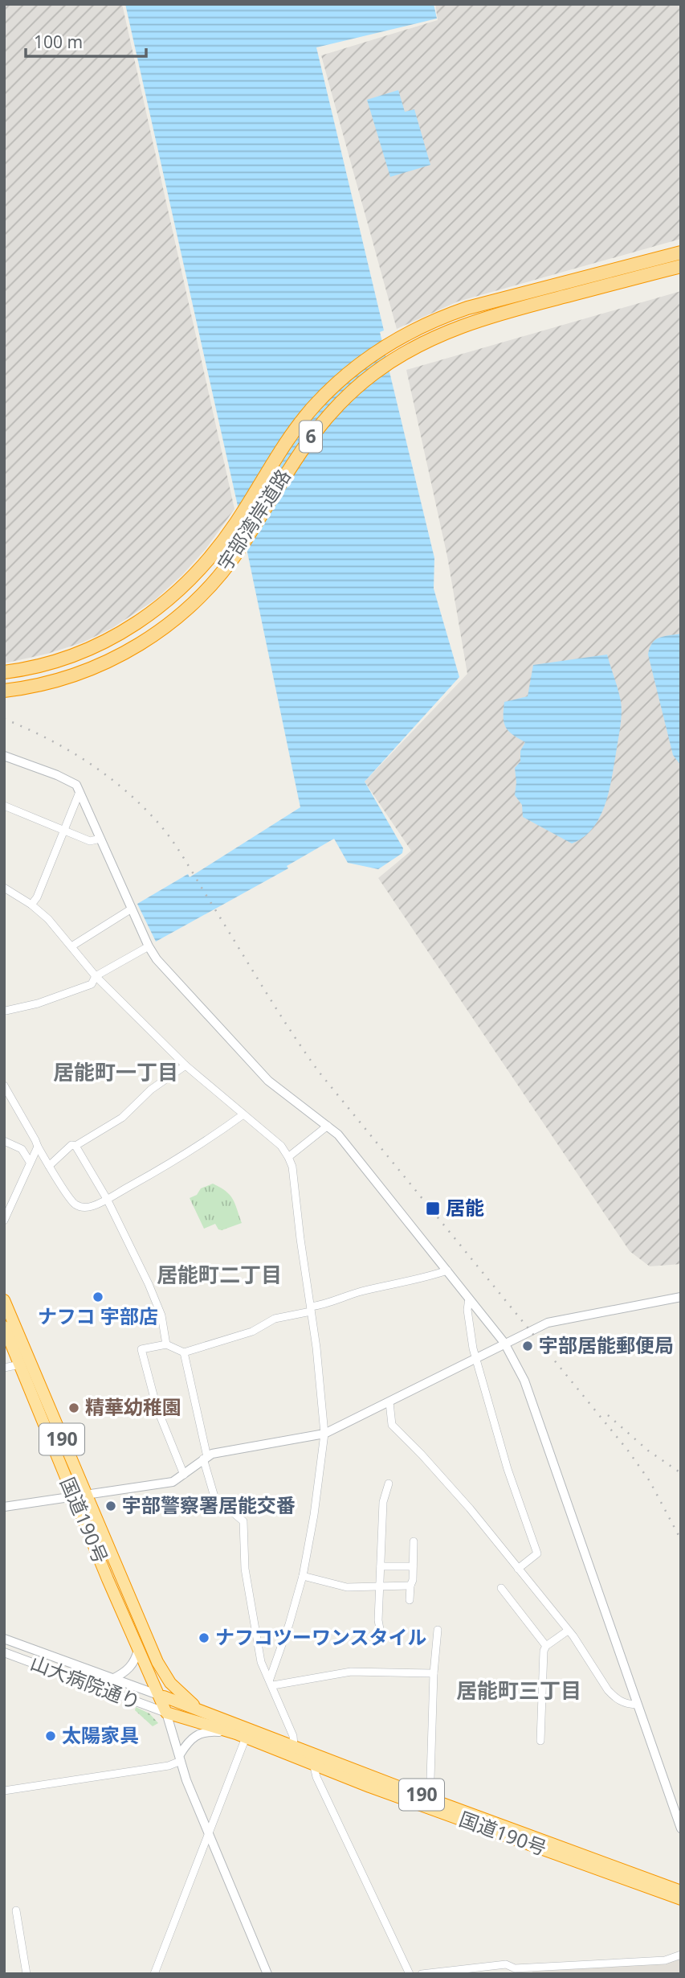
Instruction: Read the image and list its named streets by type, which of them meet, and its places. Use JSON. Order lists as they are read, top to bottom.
{
  "streets": {
    "highway": [
      "6",
      "宇部湾岸道路",
      "190",
      "国道190号"
    ],
    "street": ["山大病院通り"]
  },
  "crossings": [
    ["国道190号", "山大病院通り"]
  ],
  "districts": ["居能町一丁目", "居能町二丁目", "居能町三丁目"],
  "places": {
    "transit": ["居能"],
    "other": [
      "ナフコ 宇部店",
      "宇部居能郵便局",
      "精華幼稚園",
      "宇部警察署居能交番",
      "ナフコツーワンスタイル",
      "太陽家具"
    ]
  },
  "scale_bar": "100 m"
}
